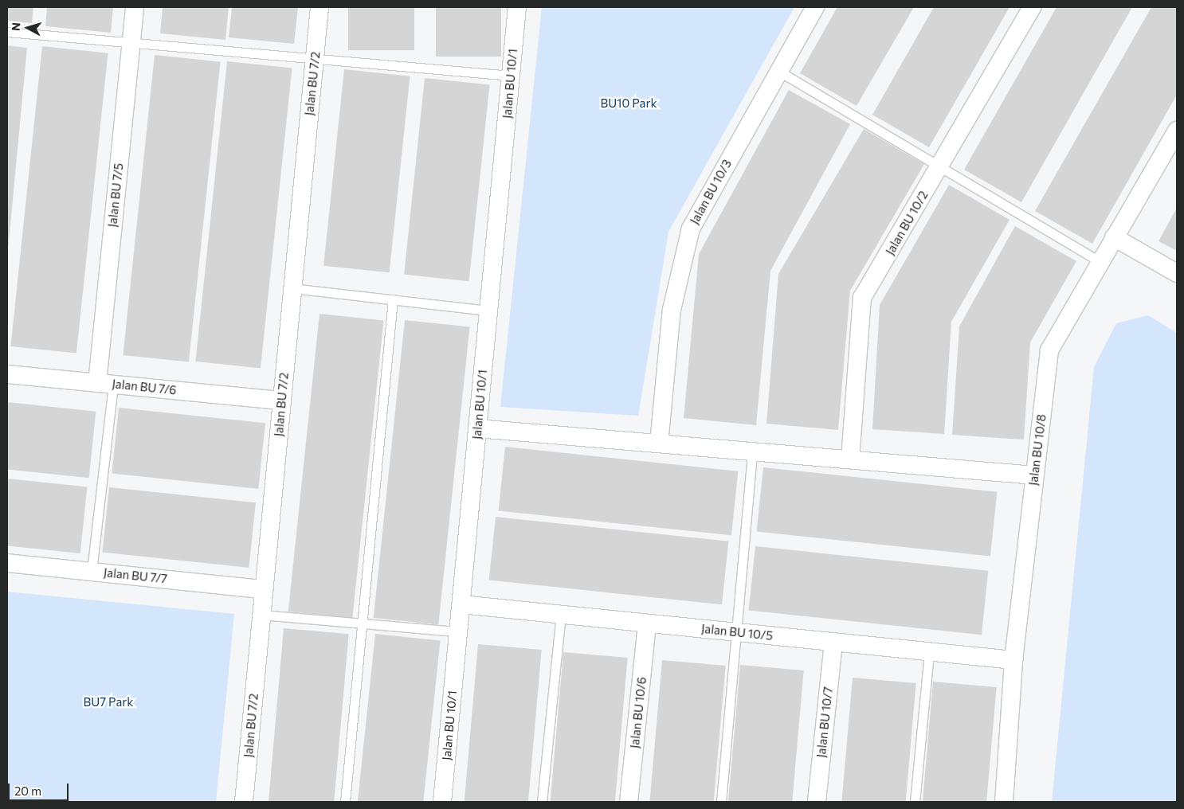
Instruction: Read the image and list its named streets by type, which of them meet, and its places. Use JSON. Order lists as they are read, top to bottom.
{
  "streets": {
    "street": [
      "Jalan BU 7/2",
      "Jalan BU 10/1",
      "Jalan BU 10/3",
      "Jalan BU 7/5",
      "Jalan BU 10/2",
      "Jalan BU 7/6",
      "Jalan BU 10/8",
      "Jalan BU 7/7",
      "Jalan BU 10/5",
      "Jalan BU 10/6",
      "Jalan BU 10/7"
    ]
  },
  "crossings": [
    ["Jalan BU 7/2", "Jalan BU 7/6"],
    ["Jalan BU 7/2", "Jalan BU 7/7"],
    ["Jalan BU 10/1", "Jalan BU 10/5"],
    ["Jalan BU 7/5", "Jalan BU 7/6"],
    ["Jalan BU 10/8", "Jalan BU 10/5"],
    ["Jalan BU 10/5", "Jalan BU 10/6"],
    ["Jalan BU 10/5", "Jalan BU 10/7"]
  ],
  "parks": ["BU10 Park", "BU7 Park"],
  "scale_bar": "20 m",
  "north": "left"
}
